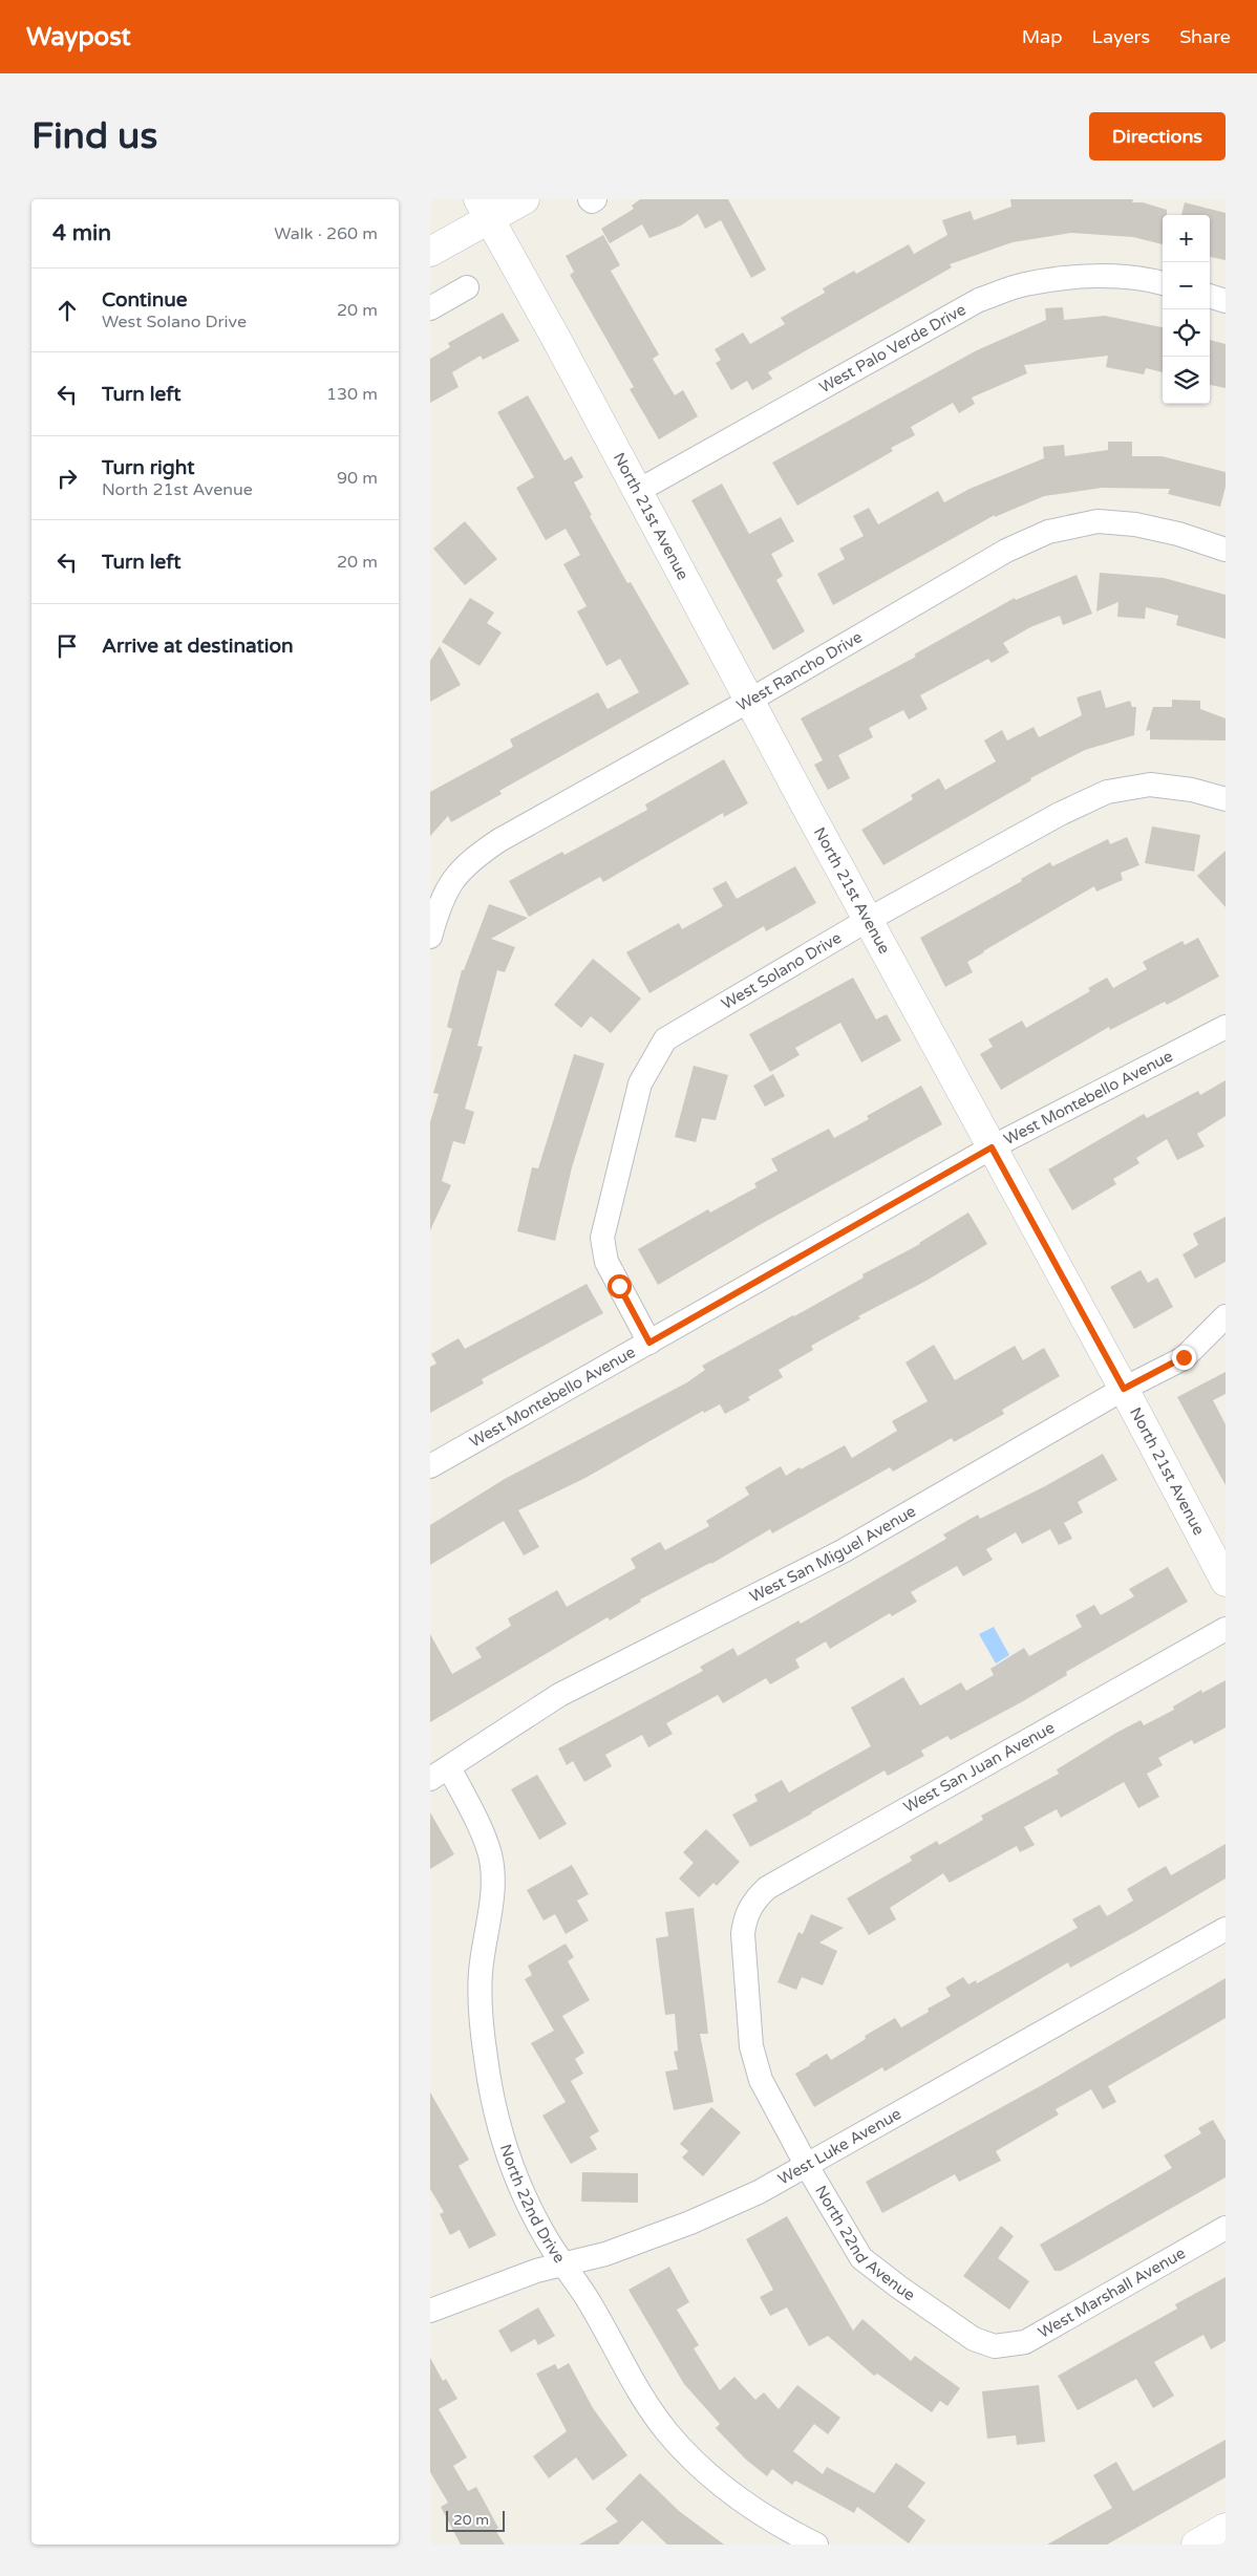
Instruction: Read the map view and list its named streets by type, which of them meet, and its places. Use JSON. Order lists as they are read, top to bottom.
{
  "streets": {
    "street": [
      "West Palo Verde Drive",
      "North 21st Avenue",
      "West Rancho Drive",
      "West Solano Drive",
      "West Montebello Avenue",
      "West San Miguel Avenue",
      "West San Juan Avenue",
      "West Luke Avenue",
      "North 22nd Drive",
      "North 22nd Avenue",
      "West Marshall Avenue"
    ]
  },
  "crossings": [
    ["West Palo Verde Drive", "North 21st Avenue"],
    ["North 21st Avenue", "West Rancho Drive"],
    ["North 21st Avenue", "West Solano Drive"],
    ["North 21st Avenue", "West Montebello Avenue"],
    ["North 21st Avenue", "West San Miguel Avenue"],
    ["West Solano Drive", "West Montebello Avenue"],
    ["West San Miguel Avenue", "North 22nd Drive"],
    ["West San Juan Avenue", "North 22nd Avenue"],
    ["West Luke Avenue", "North 22nd Drive"],
    ["West Luke Avenue", "North 22nd Avenue"],
    ["North 22nd Avenue", "West Marshall Avenue"]
  ],
  "scale_bar": "20 m",
  "page": {
    "header": "Waypost",
    "nav": ["Map", "Layers", "Share"],
    "buttons": "Directions",
    "title": "Find us",
    "heading": ["4 min", "Walk · 260 m"],
    "map_buttons": ["+", "−"],
    "list": [
      ["Continue", "West Solano Drive", "20 m"],
      ["Turn left", "130 m"],
      ["Turn right", "North 21st Avenue", "90 m"],
      ["Turn left", "20 m"],
      "Arrive at destination"
    ],
    "scale": "20 m"
  }
}
